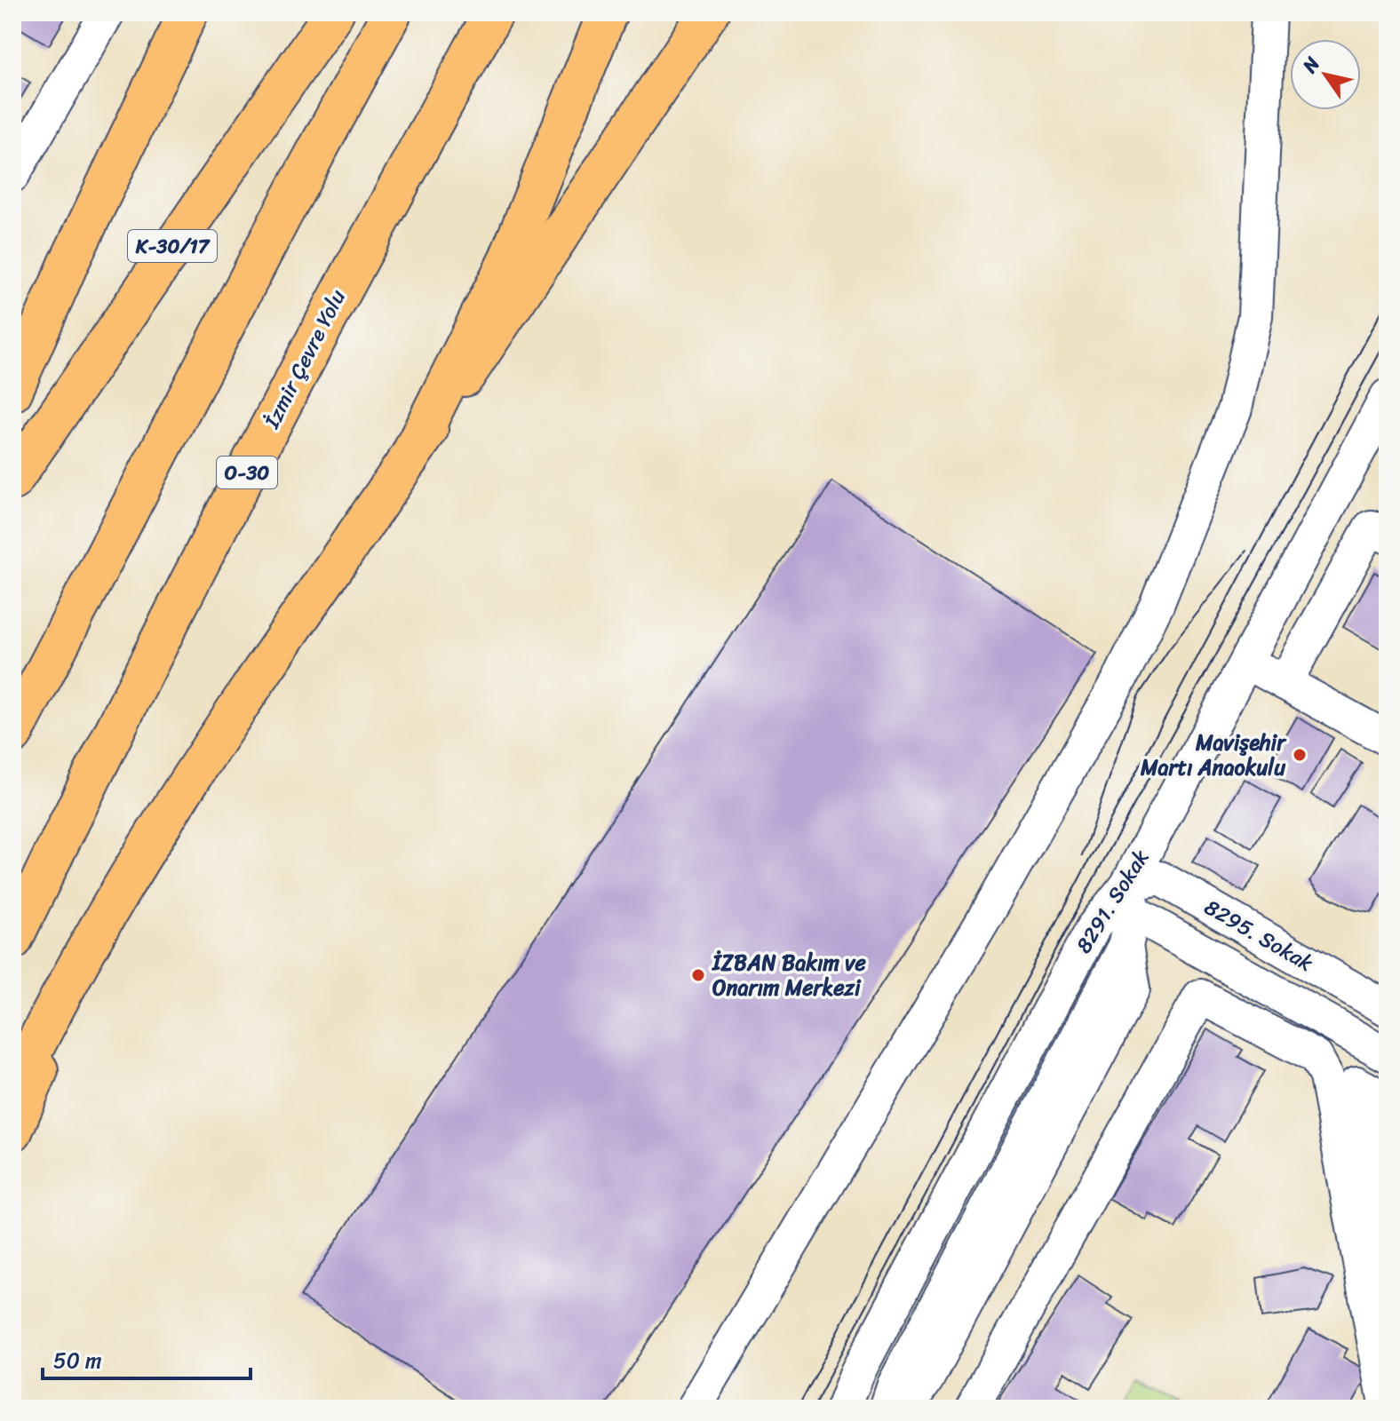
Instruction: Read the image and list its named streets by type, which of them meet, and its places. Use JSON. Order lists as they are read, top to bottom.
{
  "streets": {
    "main road": ["K-30/17", "İzmir Çevre Yolu", "O-30"],
    "street": ["8291. Sokak", "8295. Sokak"]
  },
  "crossings": [
    ["8291. Sokak", "8295. Sokak"]
  ],
  "places": ["Mavişehir Martı Anaokulu", "İZBAN Bakım ve Onarım Merkezi"],
  "scale_bar": "50 m",
  "north": "top left"
}
